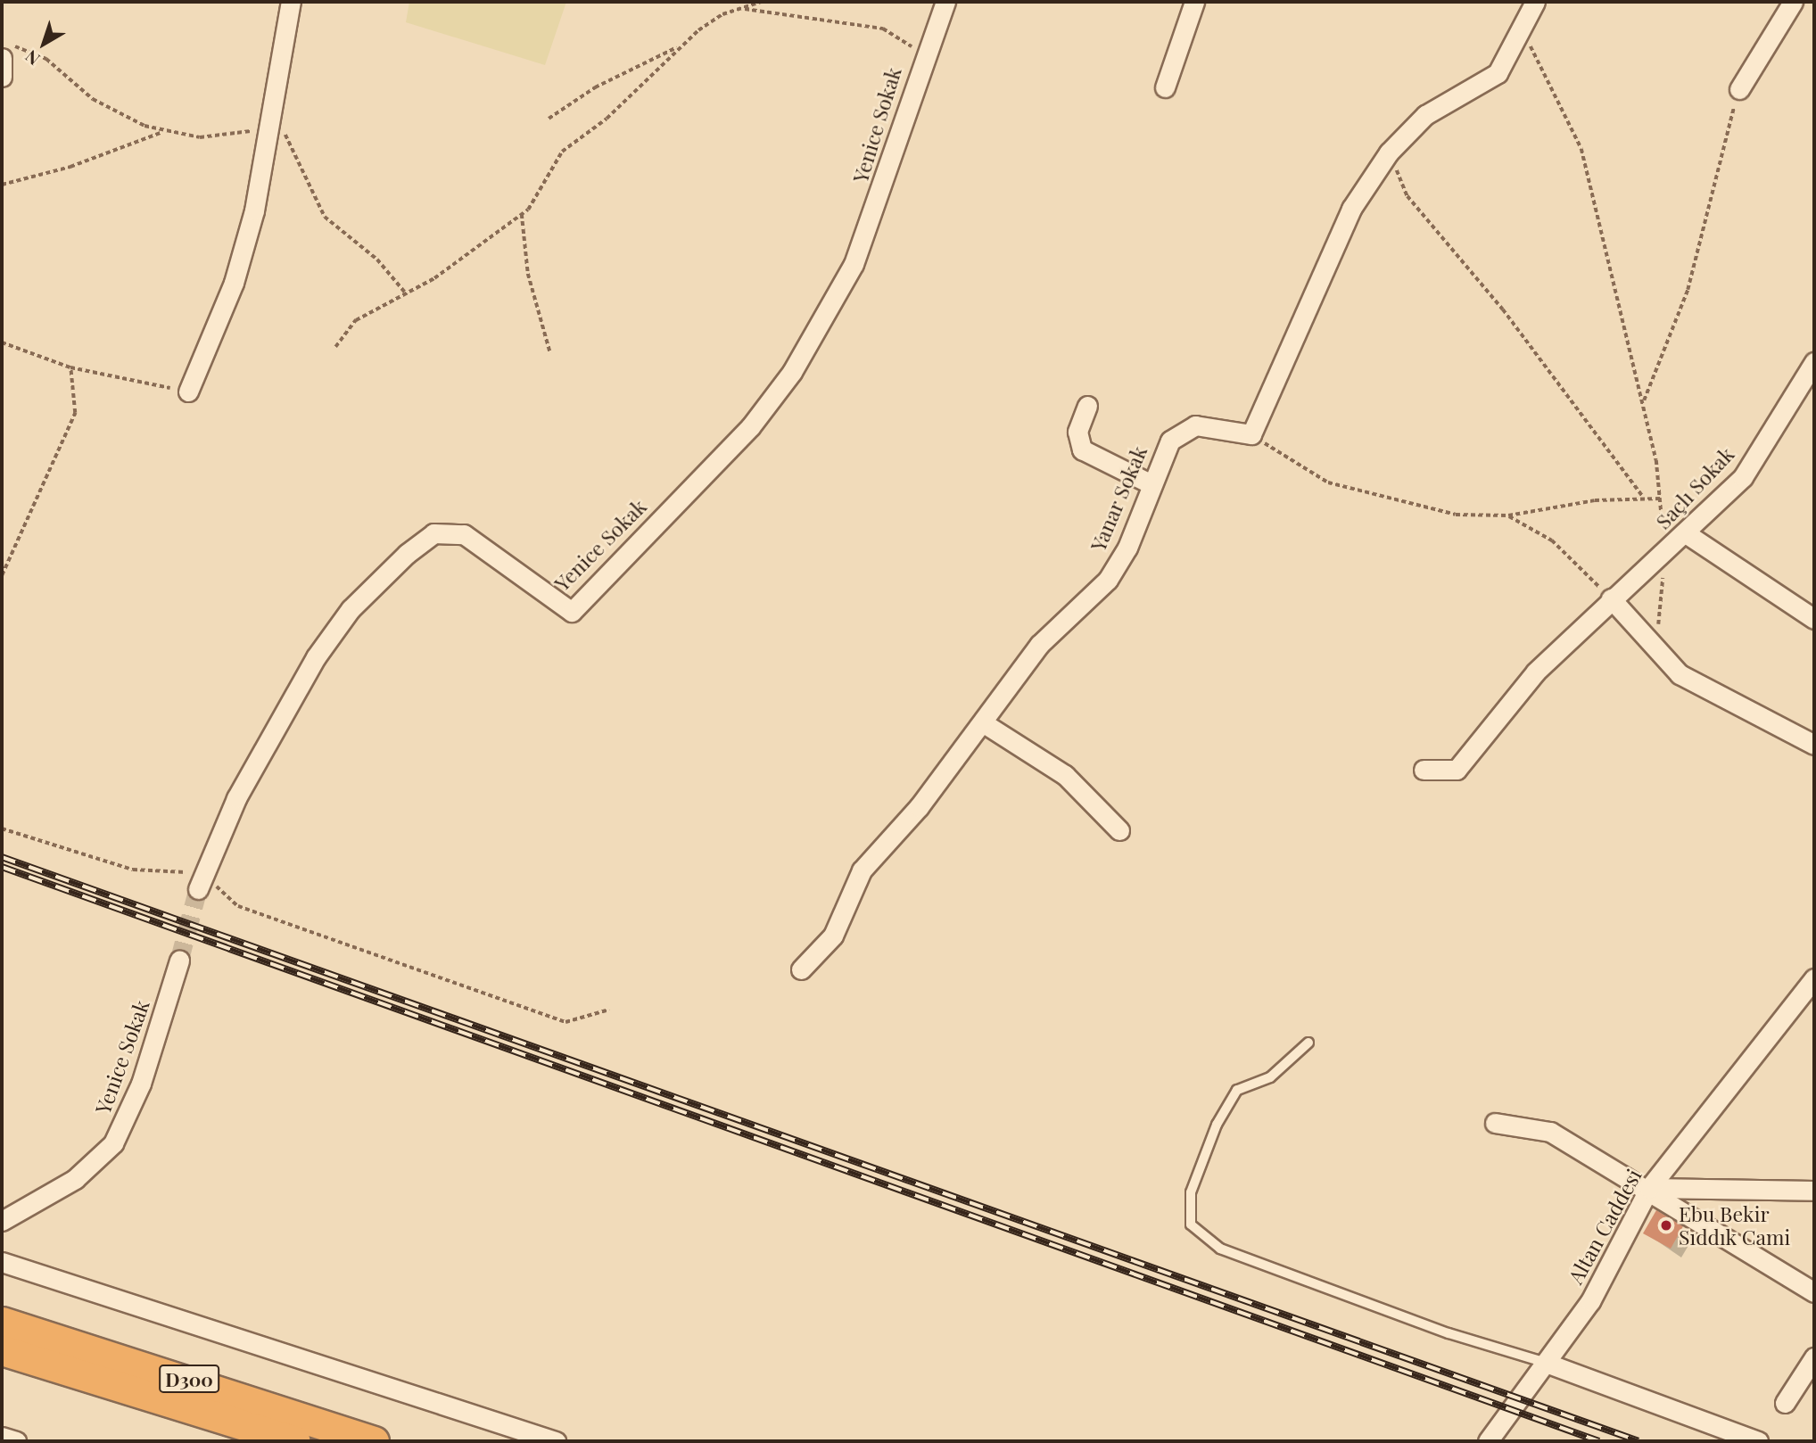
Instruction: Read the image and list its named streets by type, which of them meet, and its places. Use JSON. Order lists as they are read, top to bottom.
{
  "streets": {
    "highway": ["D300"],
    "street": [
      "Yenice Sokak",
      "Saçlı Sokak",
      "Yanar Sokak",
      "Altan Caddesi"
    ]
  },
  "places": ["Ebu Bekir Sıddık Cami"],
  "north": "bottom left"
}
